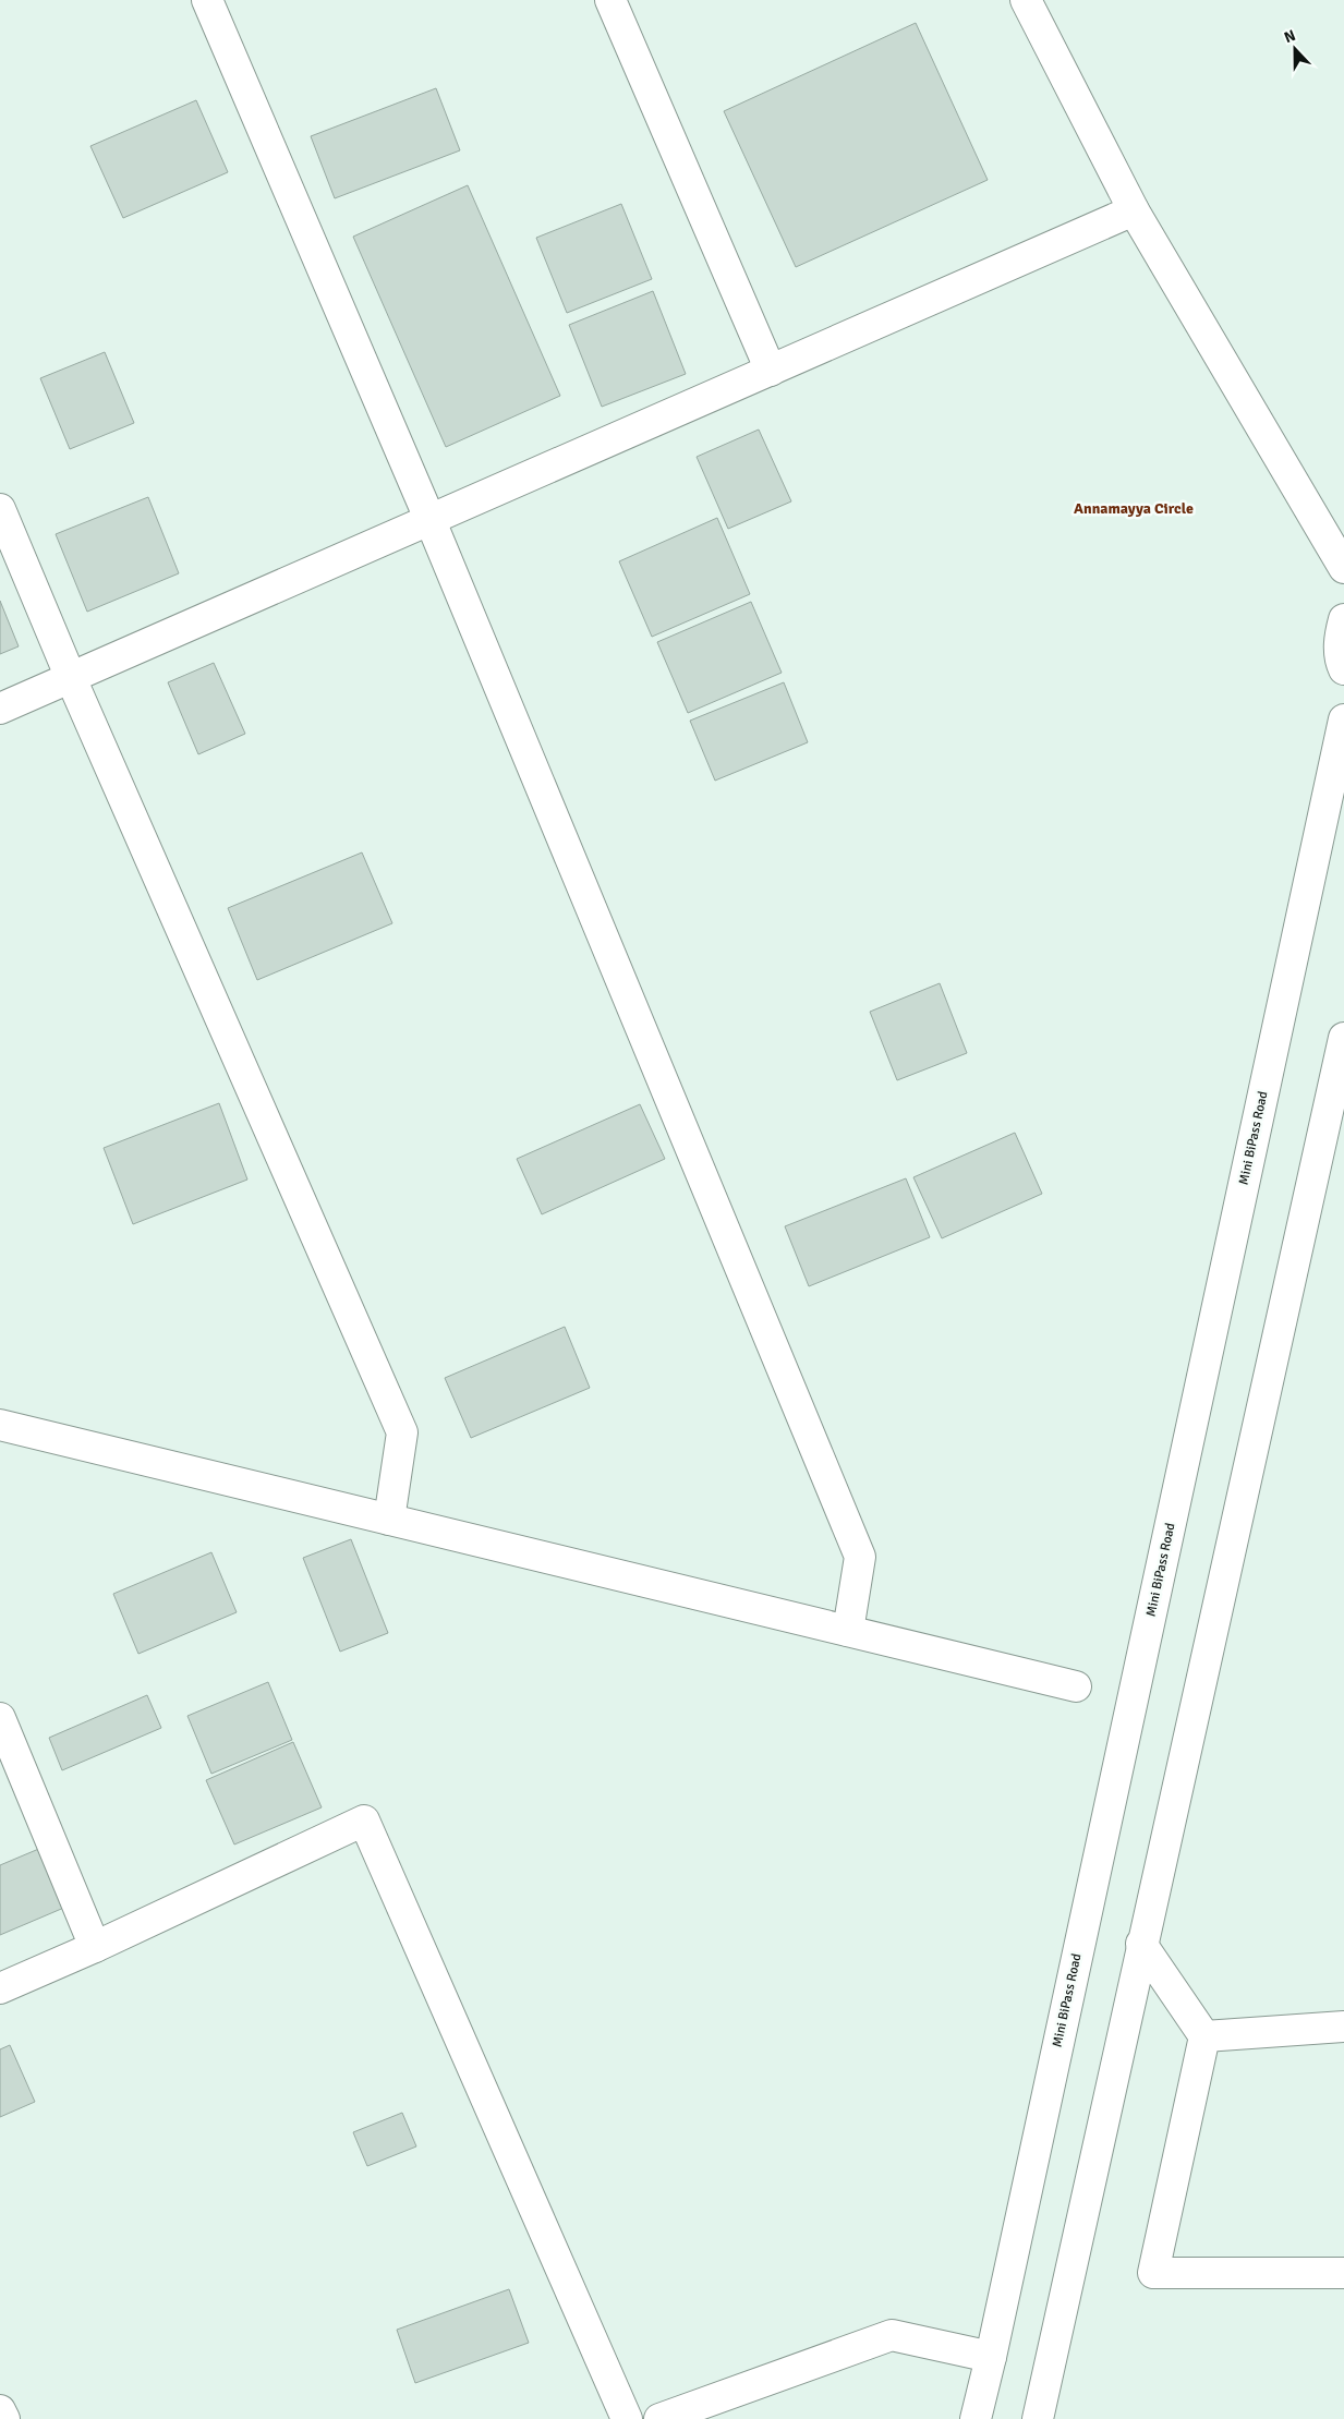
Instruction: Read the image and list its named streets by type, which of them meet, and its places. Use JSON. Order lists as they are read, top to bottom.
{
  "streets": {
    "street": ["Mini BiPass Road"]
  },
  "districts": ["Annamayya Circle"],
  "north": "top"
}
